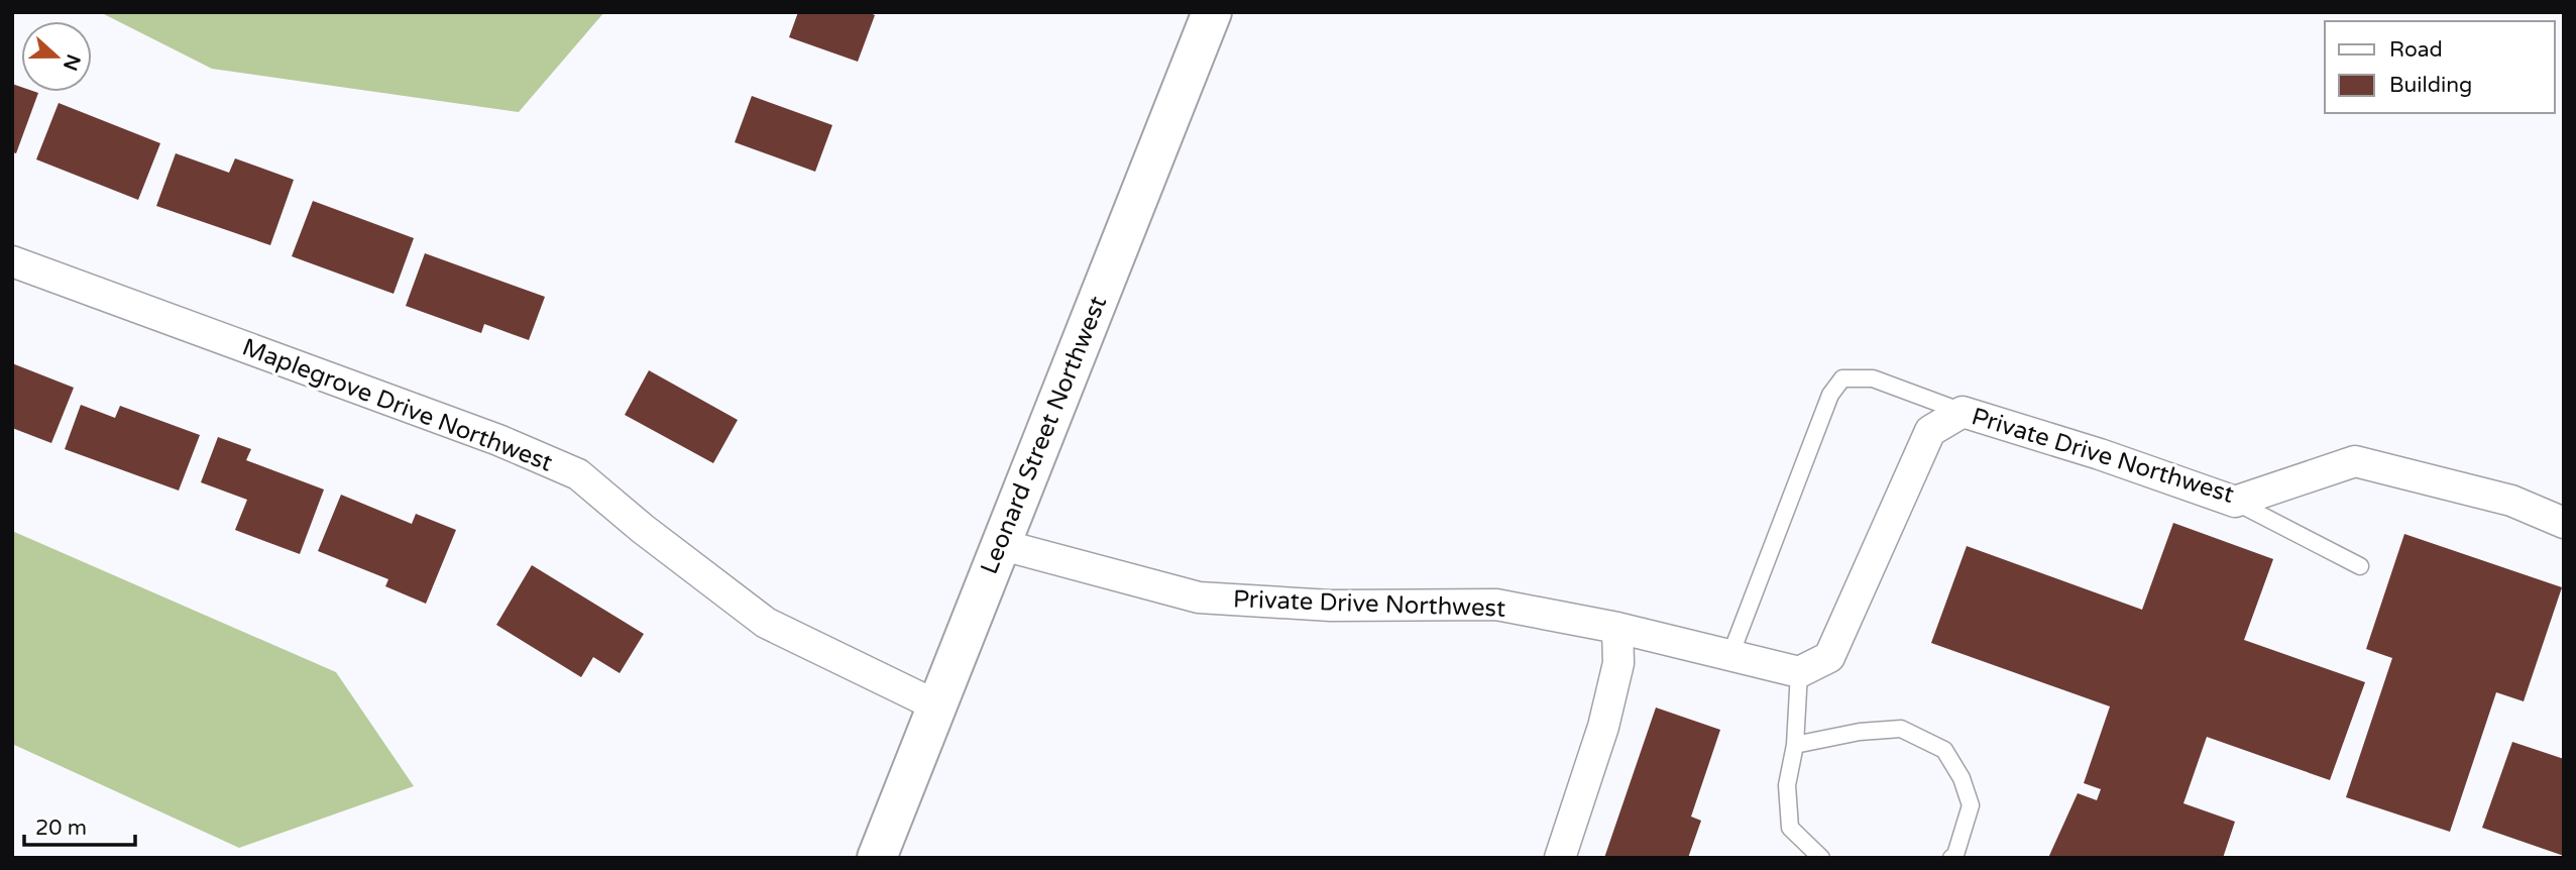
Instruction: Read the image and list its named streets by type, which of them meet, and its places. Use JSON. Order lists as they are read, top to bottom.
{
  "streets": {
    "main road": ["Leonard Street Northwest"],
    "street": ["Maplegrove Drive Northwest", "Private Drive Northwest"]
  },
  "crossings": [
    ["Maplegrove Drive Northwest", "Leonard Street Northwest"],
    ["Leonard Street Northwest", "Private Drive Northwest"]
  ],
  "legend": ["Road", "Building"],
  "scale_bar": "20 m",
  "north": "right"
}
